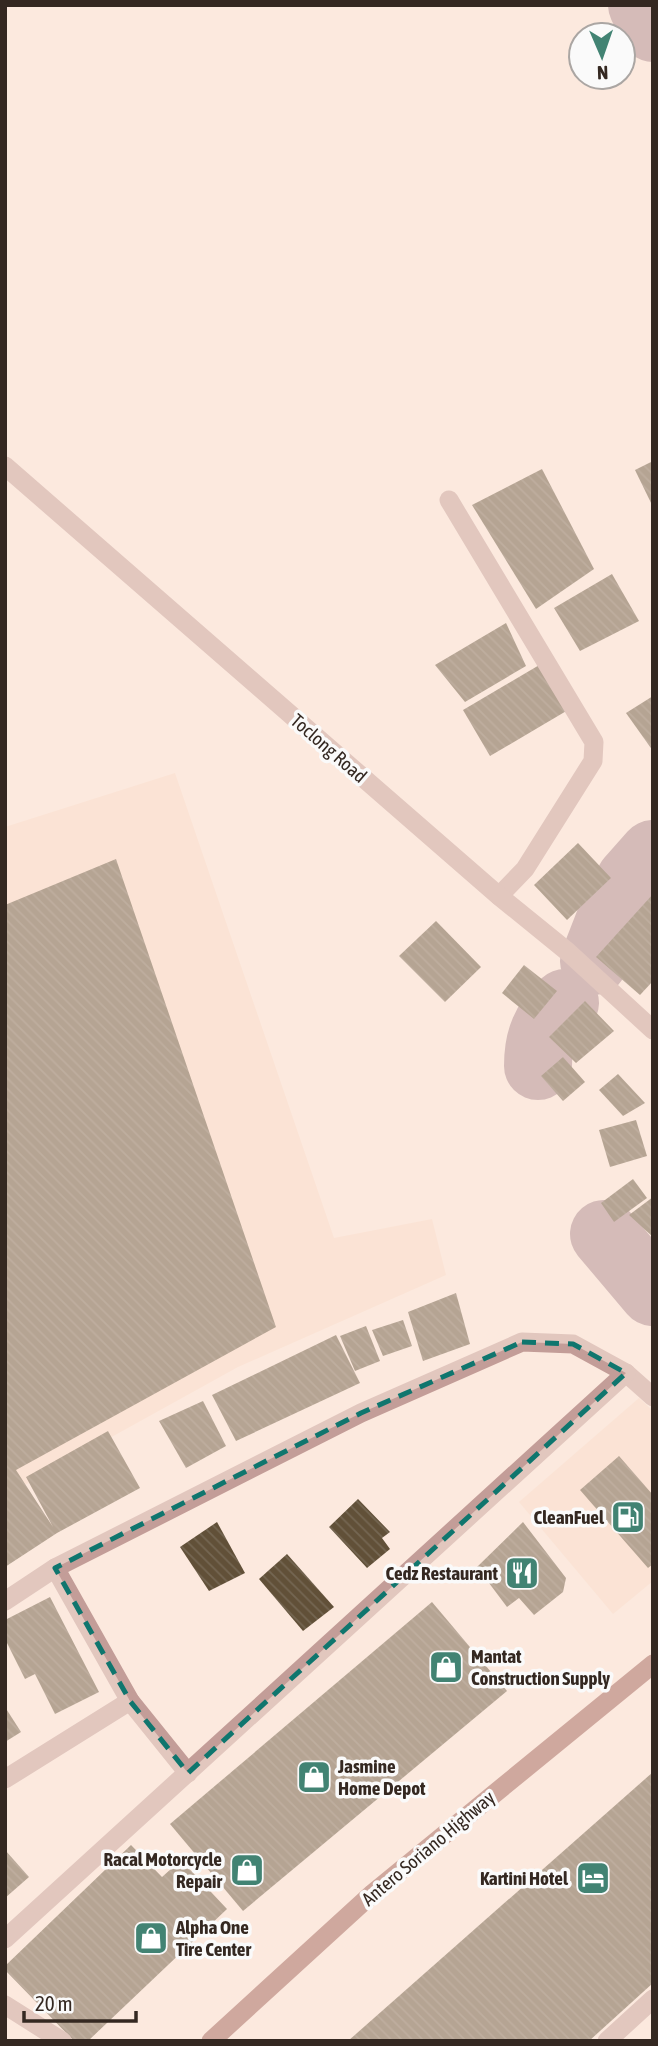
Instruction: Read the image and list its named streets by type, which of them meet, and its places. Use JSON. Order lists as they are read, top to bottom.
{
  "streets": {
    "main road": ["Antero Soriano Highway"],
    "street": ["Toclong Road"]
  },
  "places": {
    "fuel station": ["CleanFuel"],
    "restaurant": ["Cedz Restaurant"],
    "shop": [
      "Mantat Construction Supply",
      "Jasmine Home Depot",
      "Racal Motorcycle Repair",
      "Alpha One Tire Center"
    ],
    "hotel": ["Kartini Hotel"]
  },
  "scale_bar": "20 m",
  "north": "bottom"
}
